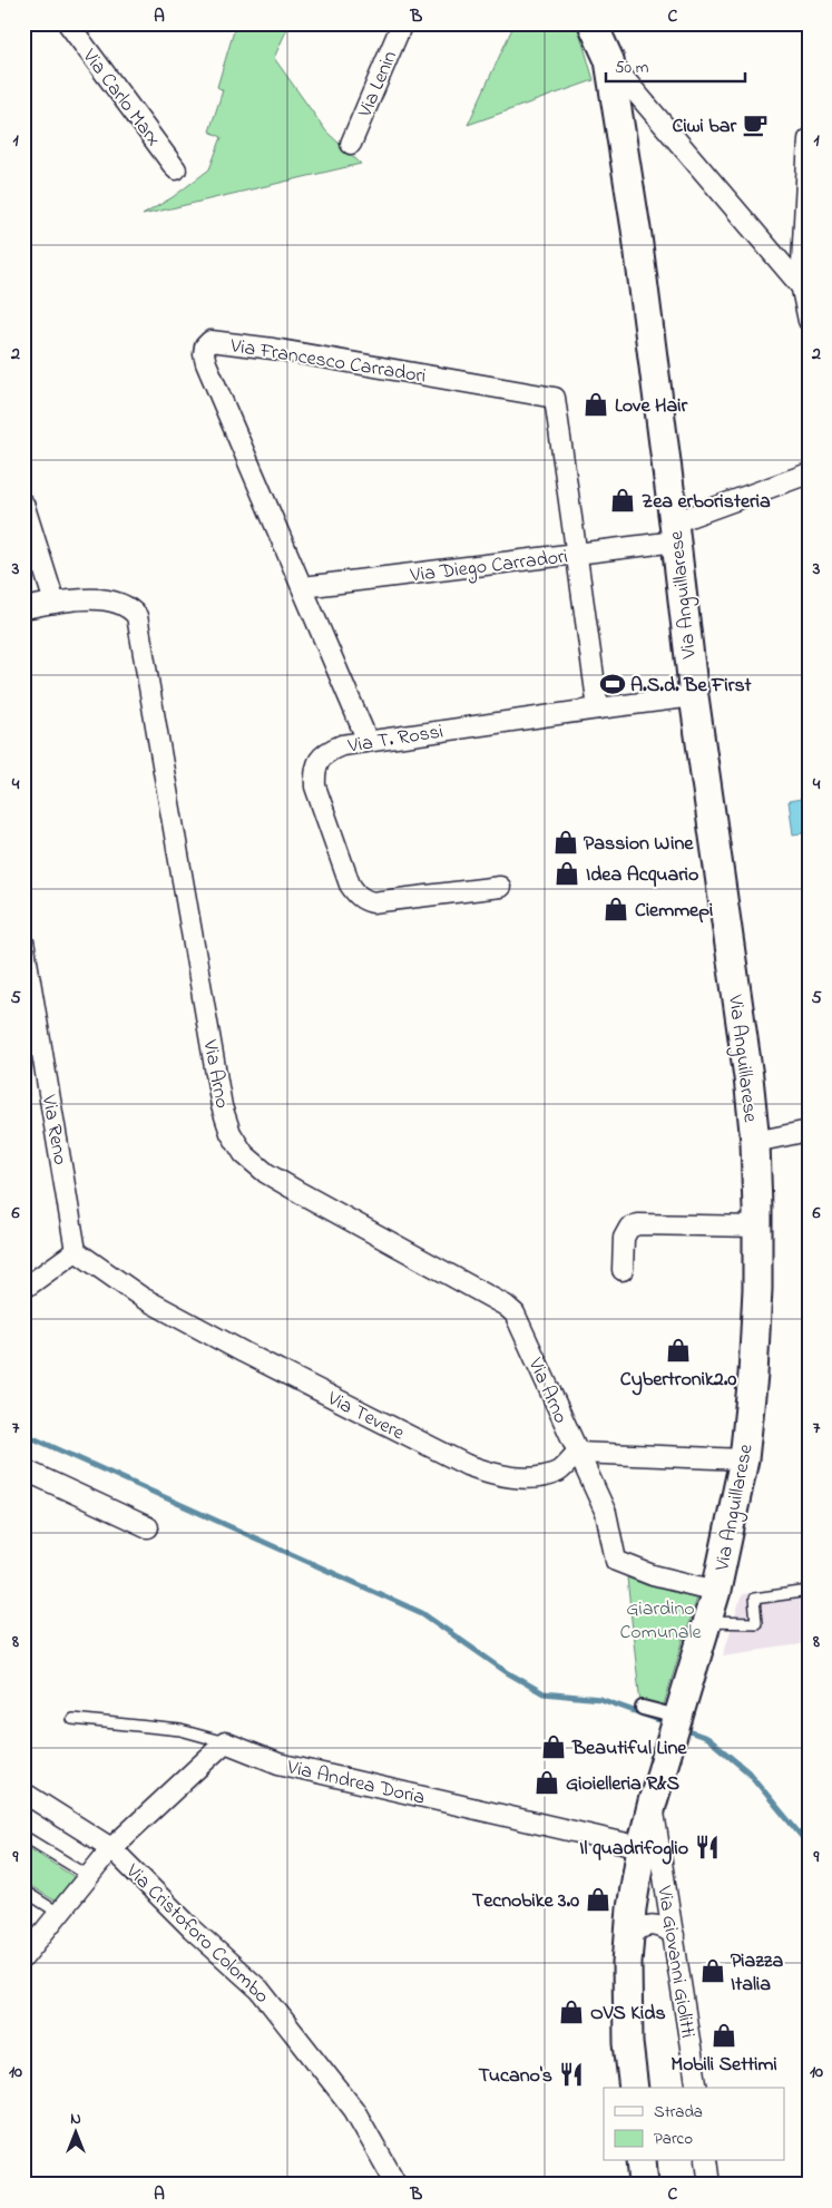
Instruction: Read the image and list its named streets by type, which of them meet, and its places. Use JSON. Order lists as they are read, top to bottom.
{
  "streets": {
    "main road": ["Via Anguillarese"],
    "street": [
      "Via Lenin",
      "Via Carlo Marx",
      "Via Francesco Carradori",
      "Via Diego Carradori",
      "Via T. Rossi",
      "Via Arno",
      "Via Reno",
      "Via Tevere",
      "Via Andrea Doria",
      "Via Cristoforo Colombo",
      "Via Giovanni Giolitti"
    ]
  },
  "crossings": [
    ["Via Francesco Carradori", "Via Diego Carradori"],
    ["Via Francesco Carradori", "Via T. Rossi"],
    ["Via Diego Carradori", "Via Anguillarese"],
    ["Via Anguillarese", "Via T. Rossi"],
    ["Via Anguillarese", "Via Andrea Doria"],
    ["Via Anguillarese", "Via Giovanni Giolitti"],
    ["Via Arno", "Via Tevere"],
    ["Via Reno", "Via Tevere"]
  ],
  "parks": ["Giardino Comunale"],
  "places": {
    "cafe": ["Ciwi bar"],
    "shop": [
      "Love Hair",
      "Zea erboristeria",
      "Passion Wine",
      "Idea Acquario",
      "Ciemmepi",
      "Cybertronik2.0",
      "Beautiful Line",
      "Gioielleria R&S",
      "Tecnobike 3.0",
      "Piazza Italia",
      "OVS Kids",
      "Mobili Settimi"
    ],
    "sports": ["A.S.d. Be First"],
    "restaurant": ["Il quadrifoglio", "Tucano's"]
  },
  "legend": ["Strada", "Parco"],
  "scale_bar": "50 m",
  "north": "top",
  "grid": {
    "columns": ["A", "B", "C"],
    "rows": [
      "1",
      "2",
      "3",
      "4",
      "5",
      "6",
      "7",
      "8",
      "9",
      "10"
    ]
  }
}
